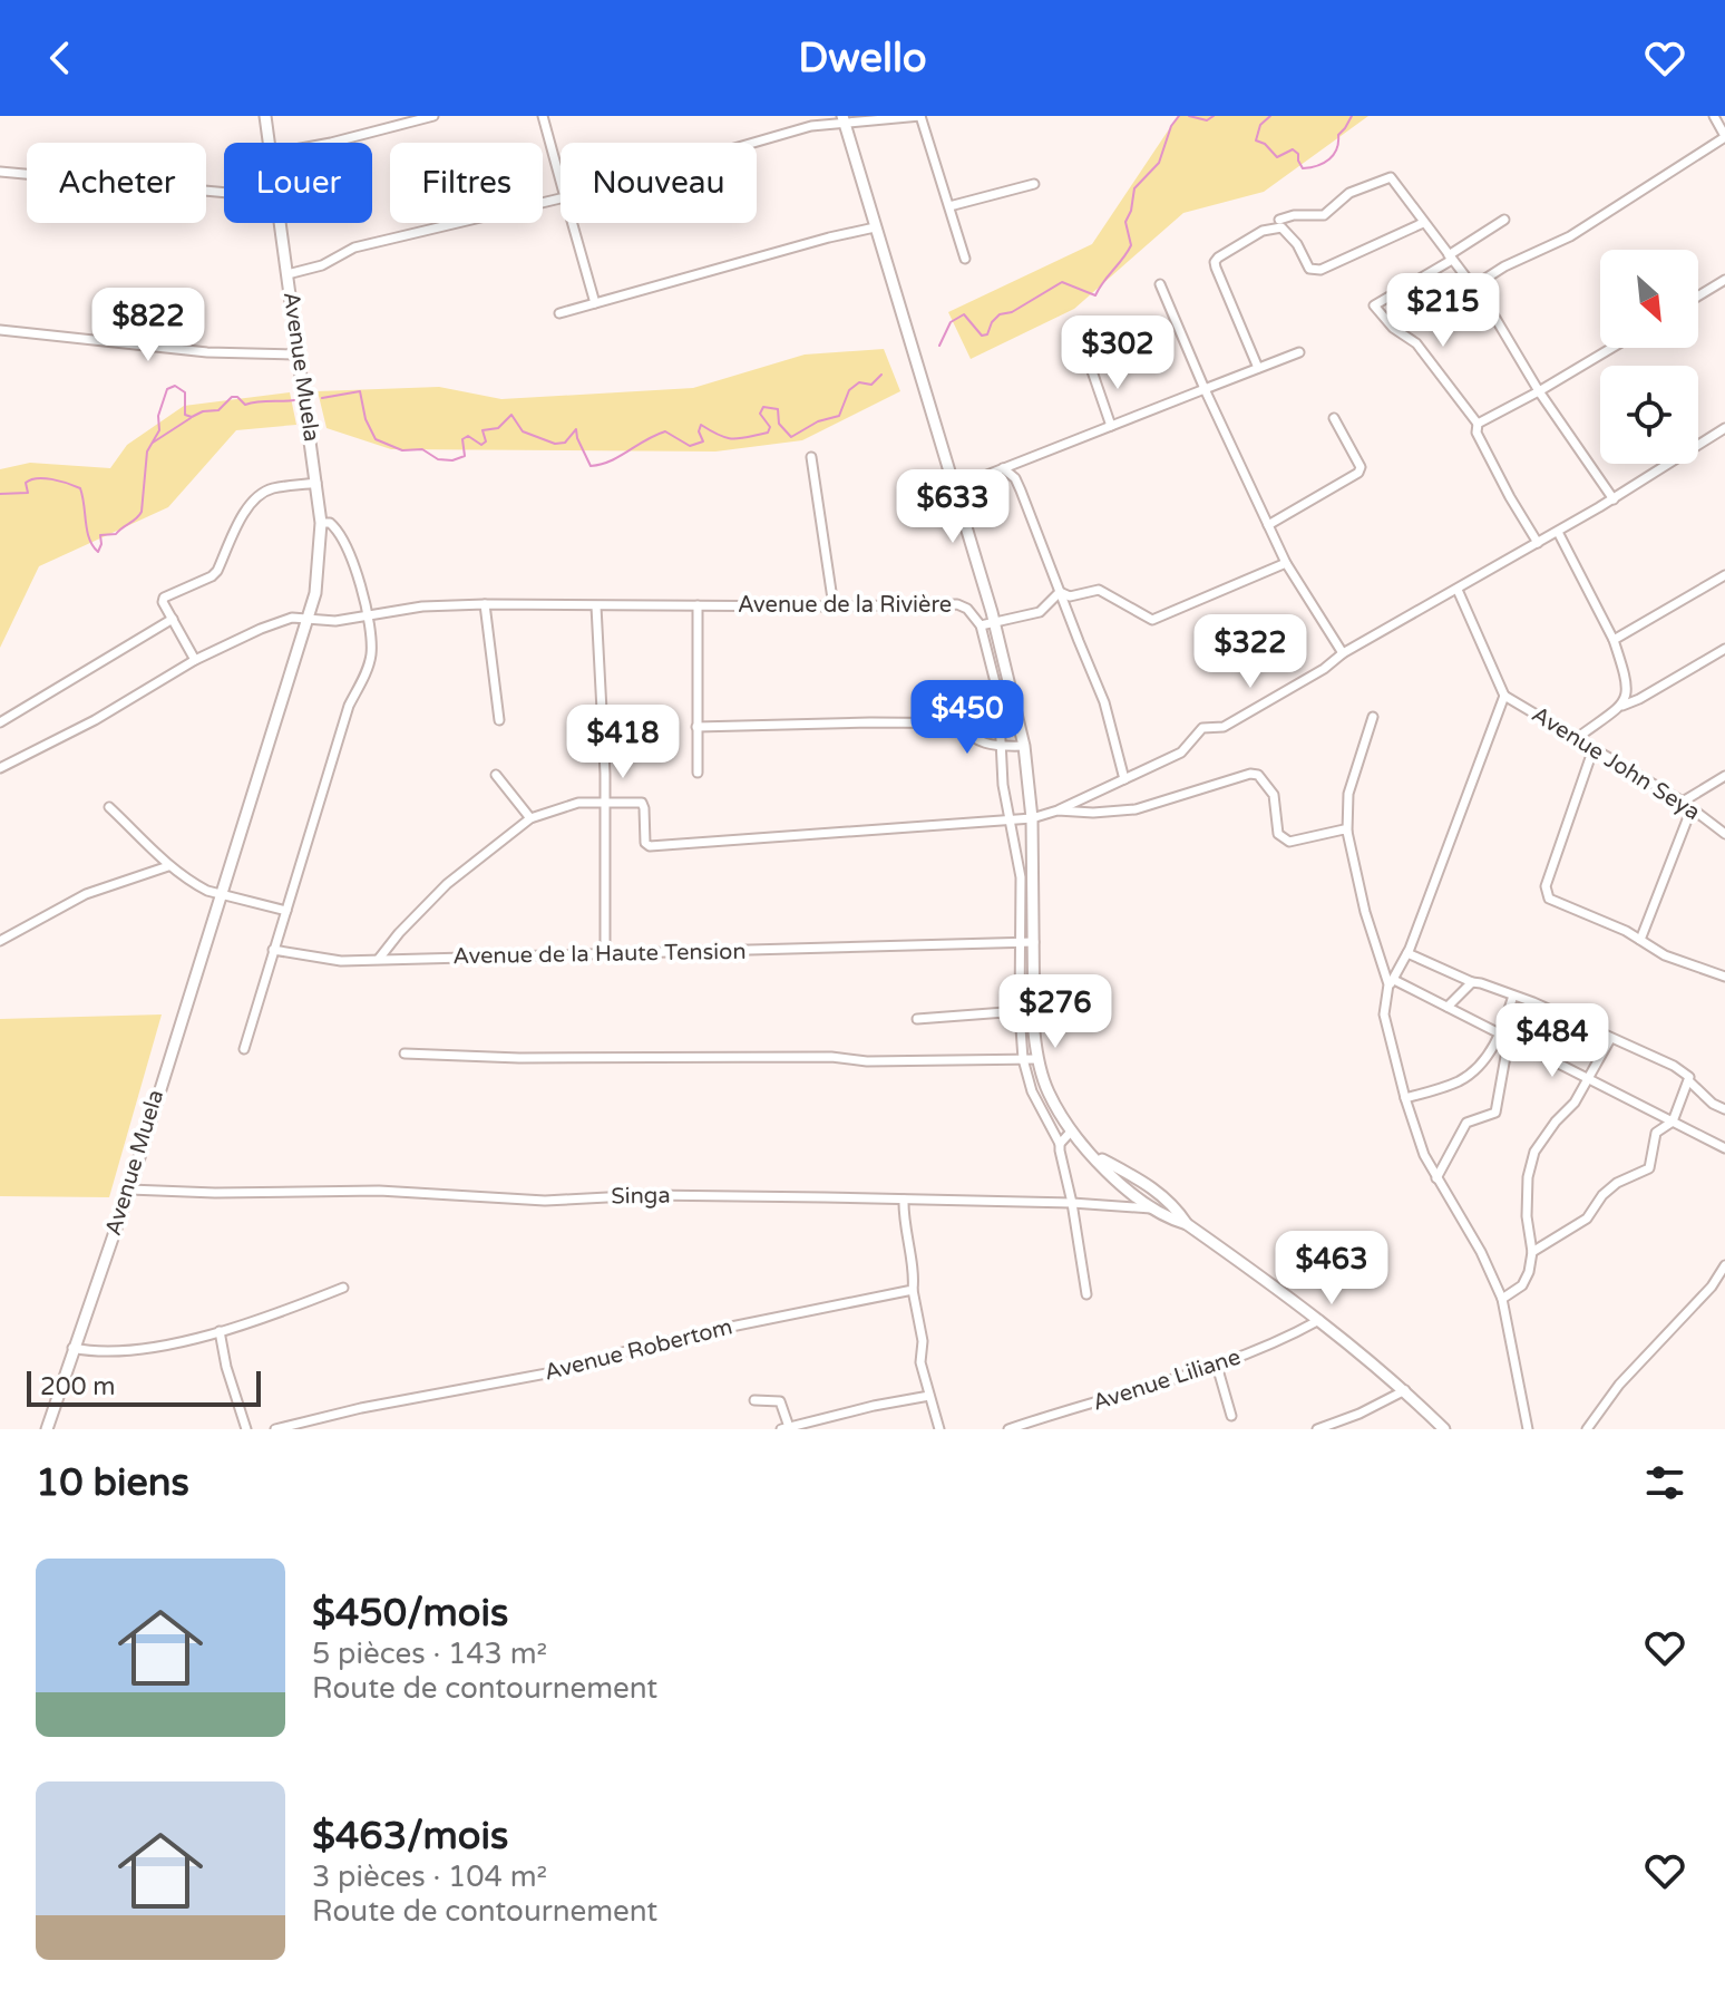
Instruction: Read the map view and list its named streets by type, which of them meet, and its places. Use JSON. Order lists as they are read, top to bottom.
{
  "streets": {
    "street": [
      "Avenue Muela",
      "Avenue de la Rivière",
      "Avenue John Seya",
      "Avenue de la Haute Tension",
      "Singa",
      "Avenue Robertom",
      "Avenue Liliane"
    ]
  },
  "crossings": [
    ["Avenue Muela", "Avenue de la Rivière"],
    ["Avenue Muela", "Singa"]
  ],
  "scale_bar": "200 m",
  "north": "bottom right",
  "page": {
    "header": "Dwello",
    "chip": [
      "Acheter",
      "Louer",
      "Filtres",
      "Nouveau"
    ],
    "price": [
      "$215",
      "$822",
      "$302",
      "$633",
      "$322",
      "$450",
      "$418",
      "$276",
      "$484",
      "$463"
    ],
    "scale": "200 m",
    "heading": "10 biens",
    "list": [
      {
        "name": "$450/mois",
        "note": "5 pièces · 143 m² · Route de contournement"
      },
      {
        "name": "$463/mois",
        "note": "3 pièces · 104 m² · Route de contournement"
      }
    ]
  }
}
